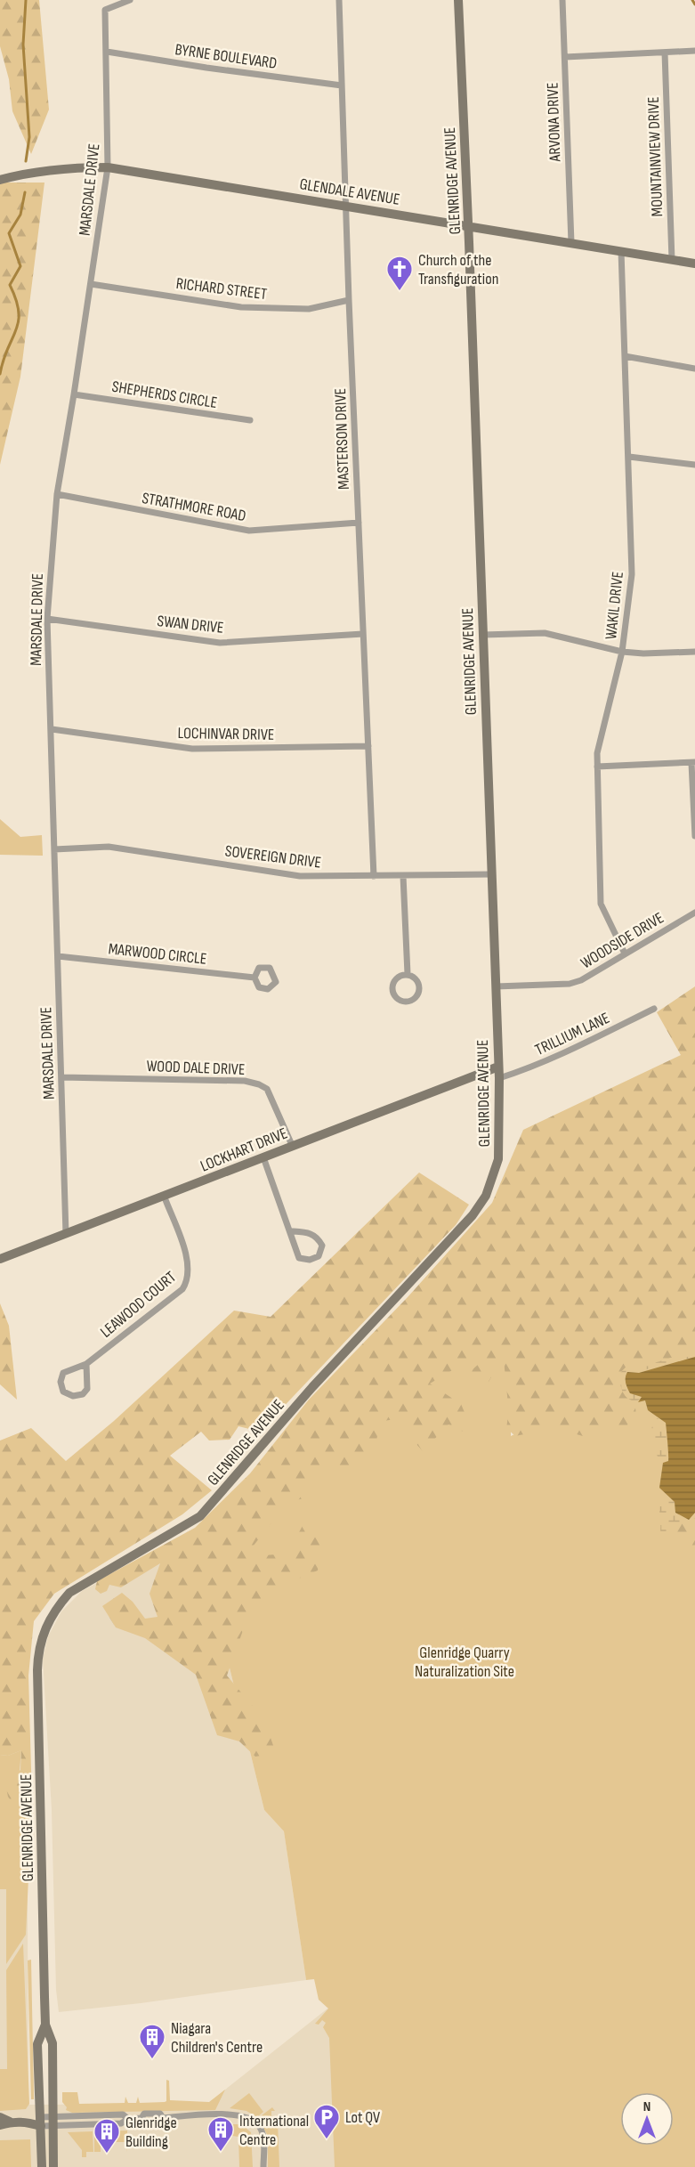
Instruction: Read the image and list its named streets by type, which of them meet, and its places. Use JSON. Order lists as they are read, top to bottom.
{
  "streets": {
    "main road": ["GLENRIDGE AVENUE", "GLENDALE AVENUE", "LOCKHART DRIVE"],
    "street": [
      "BYRNE BOULEVARD",
      "ARVONA DRIVE",
      "MOUNTAINVIEW DRIVE",
      "MARSDALE DRIVE",
      "RICHARD STREET",
      "SHEPHERDS CIRCLE",
      "MASTERSON DRIVE",
      "STRATHMORE ROAD",
      "WAKIL DRIVE",
      "SWAN DRIVE",
      "LOCHINVAR DRIVE",
      "SOVEREIGN DRIVE",
      "WOODSIDE DRIVE",
      "MARWOOD CIRCLE",
      "TRILLIUM LANE",
      "WOOD DALE DRIVE",
      "LEAWOOD COURT"
    ]
  },
  "crossings": [
    ["BYRNE BOULEVARD", "MARSDALE DRIVE"],
    ["BYRNE BOULEVARD", "MASTERSON DRIVE"],
    ["ARVONA DRIVE", "GLENDALE AVENUE"],
    ["MOUNTAINVIEW DRIVE", "GLENDALE AVENUE"],
    ["GLENRIDGE AVENUE", "GLENDALE AVENUE"],
    ["GLENRIDGE AVENUE", "SOVEREIGN DRIVE"],
    ["GLENRIDGE AVENUE", "WOODSIDE DRIVE"],
    ["GLENRIDGE AVENUE", "TRILLIUM LANE"],
    ["GLENRIDGE AVENUE", "LOCKHART DRIVE"],
    ["MARSDALE DRIVE", "GLENDALE AVENUE"],
    ["MARSDALE DRIVE", "RICHARD STREET"],
    ["MARSDALE DRIVE", "SHEPHERDS CIRCLE"],
    ["MARSDALE DRIVE", "STRATHMORE ROAD"],
    ["MARSDALE DRIVE", "SWAN DRIVE"],
    ["MARSDALE DRIVE", "LOCHINVAR DRIVE"],
    ["MARSDALE DRIVE", "SOVEREIGN DRIVE"],
    ["MARSDALE DRIVE", "MARWOOD CIRCLE"],
    ["MARSDALE DRIVE", "WOOD DALE DRIVE"],
    ["MARSDALE DRIVE", "LOCKHART DRIVE"],
    ["GLENDALE AVENUE", "MASTERSON DRIVE"],
    ["GLENDALE AVENUE", "WAKIL DRIVE"],
    ["RICHARD STREET", "MASTERSON DRIVE"],
    ["MASTERSON DRIVE", "STRATHMORE ROAD"],
    ["MASTERSON DRIVE", "SWAN DRIVE"],
    ["MASTERSON DRIVE", "LOCHINVAR DRIVE"],
    ["MASTERSON DRIVE", "SOVEREIGN DRIVE"],
    ["WAKIL DRIVE", "WOODSIDE DRIVE"],
    ["WOOD DALE DRIVE", "LOCKHART DRIVE"],
    ["LOCKHART DRIVE", "LEAWOOD COURT"]
  ],
  "parks": ["Glenridge Quarry Naturalization Site"],
  "places": {
    "church": ["Church of the Transfiguration"],
    "building": ["Niagara Children's Centre", "International Centre", "Glenridge Building"],
    "parking": ["Lot QV"]
  },
  "north": "top"
}
